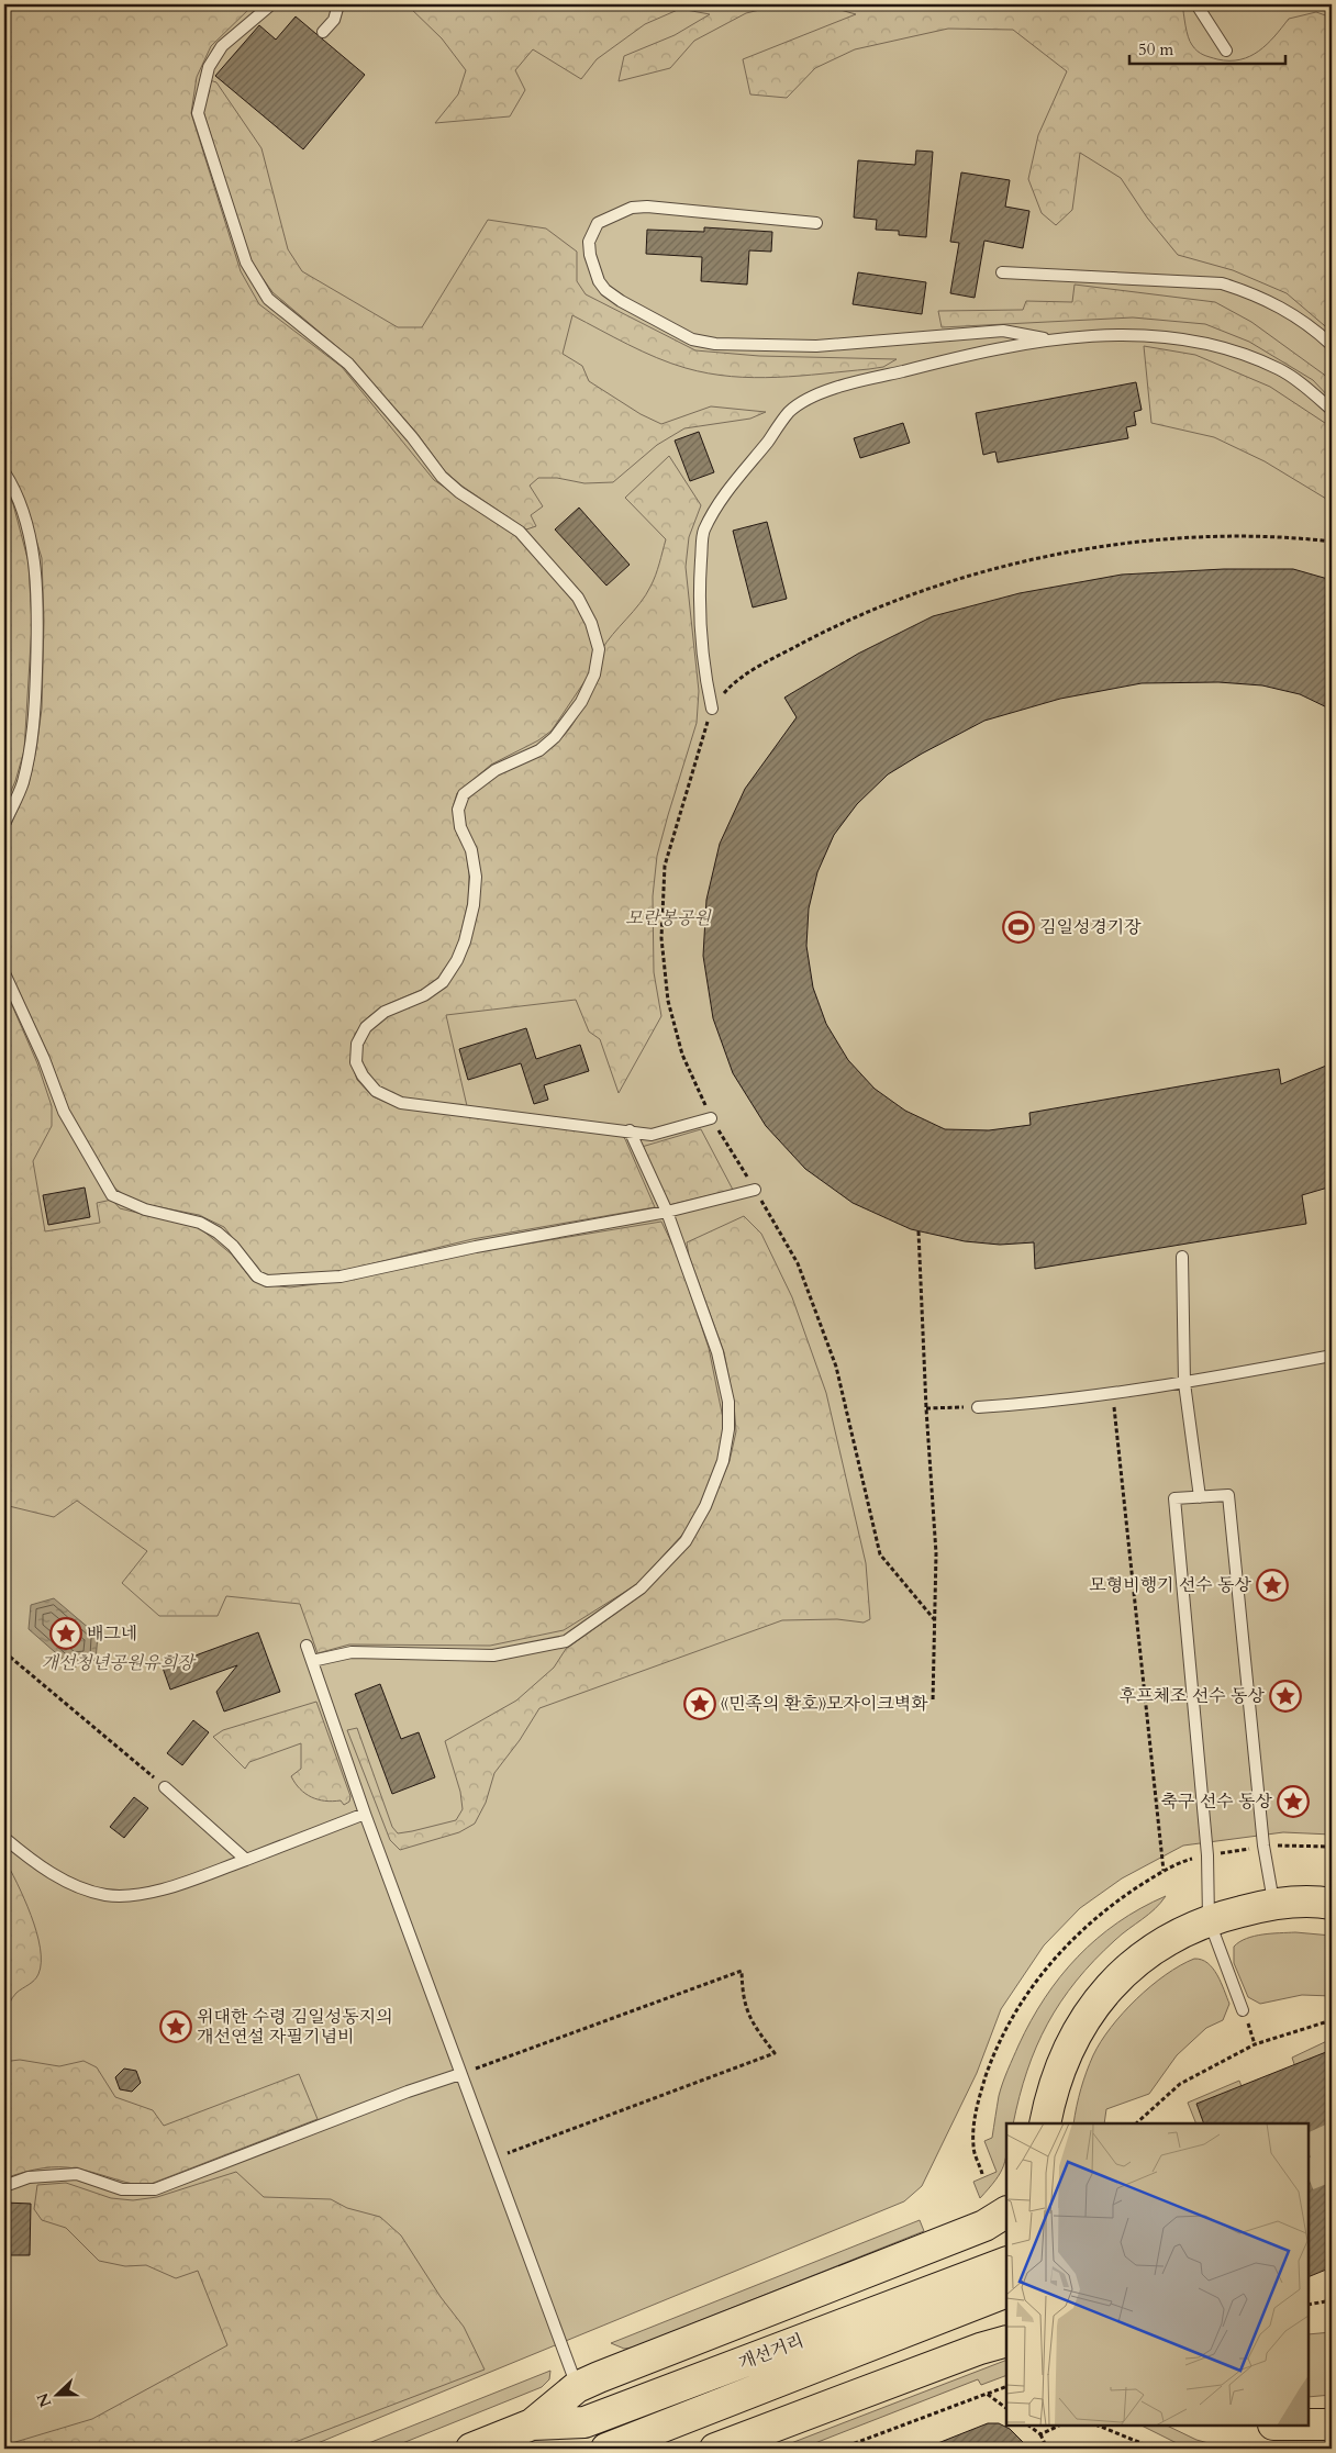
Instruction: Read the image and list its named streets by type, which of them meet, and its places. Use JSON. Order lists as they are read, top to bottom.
{
  "streets": {
    "main road": ["개선거리"]
  },
  "parks": ["모란봉공원", "개선청년공원유희장"],
  "places": {
    "sports": ["김일성경기장"],
    "place": [
      "모형비행기 선수 동상",
      "배그네",
      "후프체조 선수 동상",
      "《민족의 환호》모자이크벽화",
      "축구 선수 동상",
      "위대한 수령 김일성동지의 개선연설 자필기념비"
    ]
  },
  "scale_bar": "50 m",
  "north": "left"
}
